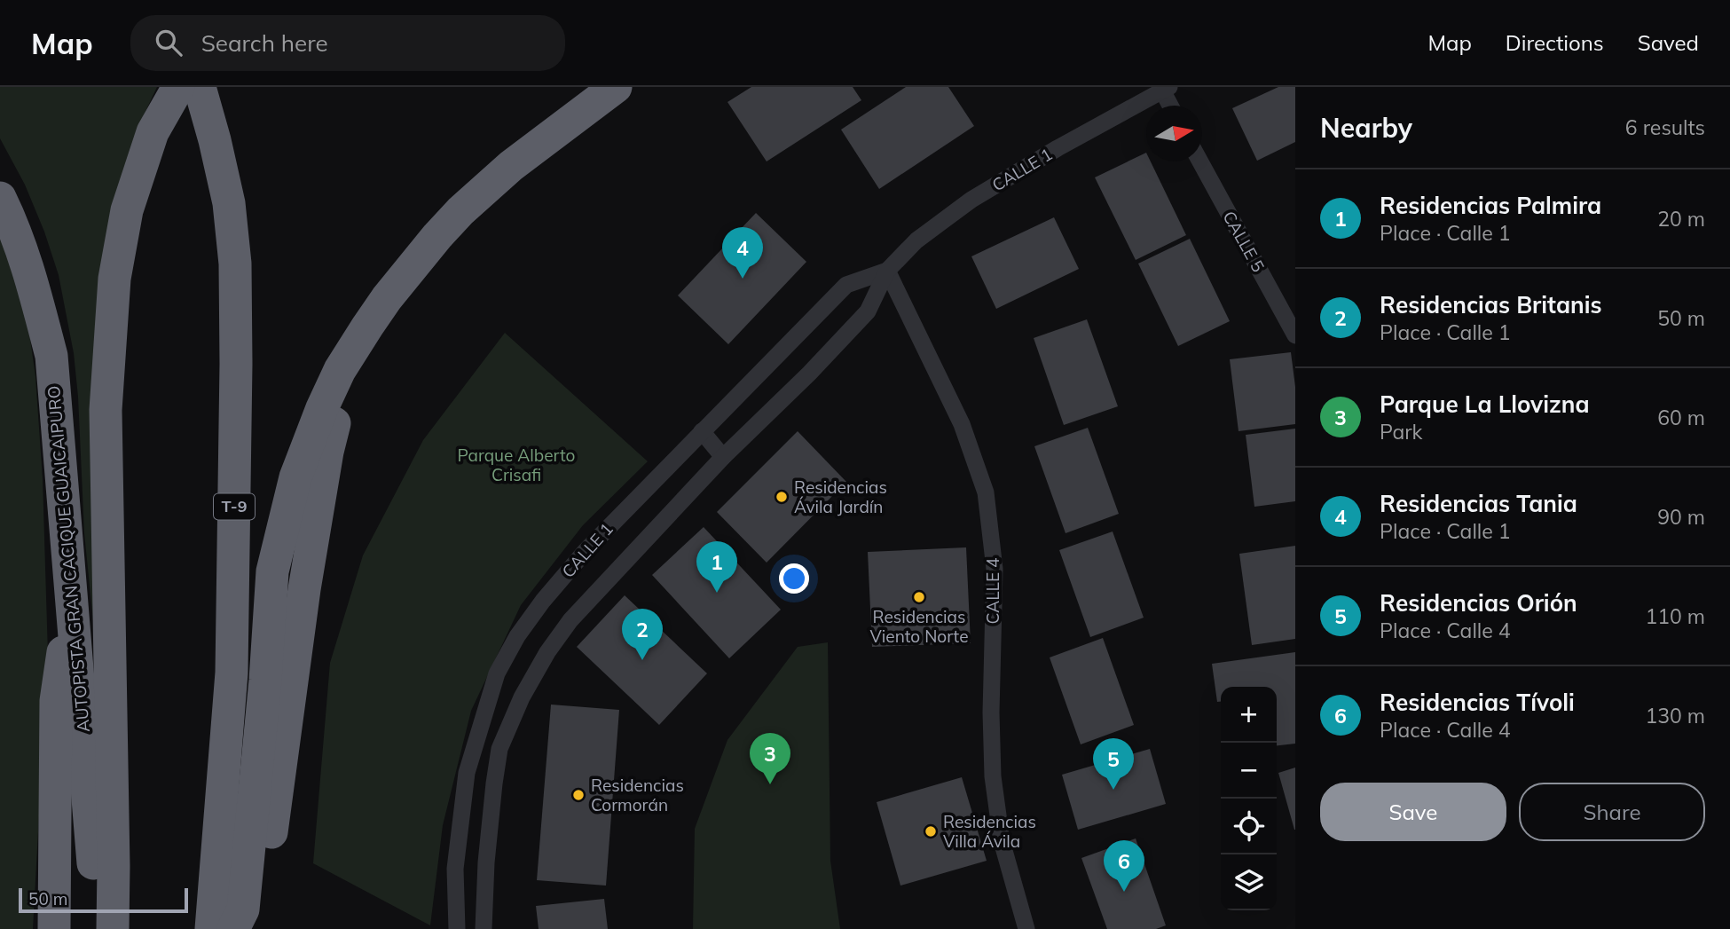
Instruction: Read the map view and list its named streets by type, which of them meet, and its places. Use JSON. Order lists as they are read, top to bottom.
{
  "streets": {
    "highway": ["T-9", "AUTOPISTA GRAN CACIQUE GUAICAIPURO"],
    "street": ["CALLE 1", "CALLE 5", "CALLE 4"]
  },
  "crossings": [
    ["CALLE 1", "CALLE 4"]
  ],
  "parks": ["Parque Alberto Crisafi"],
  "places": [
    "Residencias Ávila Jardín",
    "Residencias Viento Norte",
    "Residencias Cormorán",
    "Residencias Villa Ávila"
  ],
  "scale_bar": "50 m",
  "north": "right",
  "page": {
    "header": "Map",
    "search": "Search here",
    "nav": ["Map", "Directions", "Saved"],
    "heading": ["Nearby", "6 results"],
    "list": [
      {
        "mark": "1",
        "name": "Residencias Palmira",
        "note": "Place · Calle 1",
        "value": "20 m"
      },
      {
        "mark": "2",
        "name": "Residencias Britanis",
        "note": "Place · Calle 1",
        "value": "50 m"
      },
      {
        "mark": "3",
        "name": "Parque La Llovizna",
        "note": "Park",
        "value": "60 m"
      },
      {
        "mark": "4",
        "name": "Residencias Tania",
        "note": "Place · Calle 1",
        "value": "90 m"
      },
      {
        "mark": "5",
        "name": "Residencias Orión",
        "note": "Place · Calle 4",
        "value": "110 m"
      },
      {
        "mark": "6",
        "name": "Residencias Tívoli",
        "note": "Place · Calle 4",
        "value": "130 m"
      }
    ],
    "pins": [
      "4",
      "1",
      "2",
      "3",
      "5",
      "6"
    ],
    "map_buttons": ["+", "−"],
    "buttons": ["Save", "Share"],
    "scale": "50 m"
  }
}
